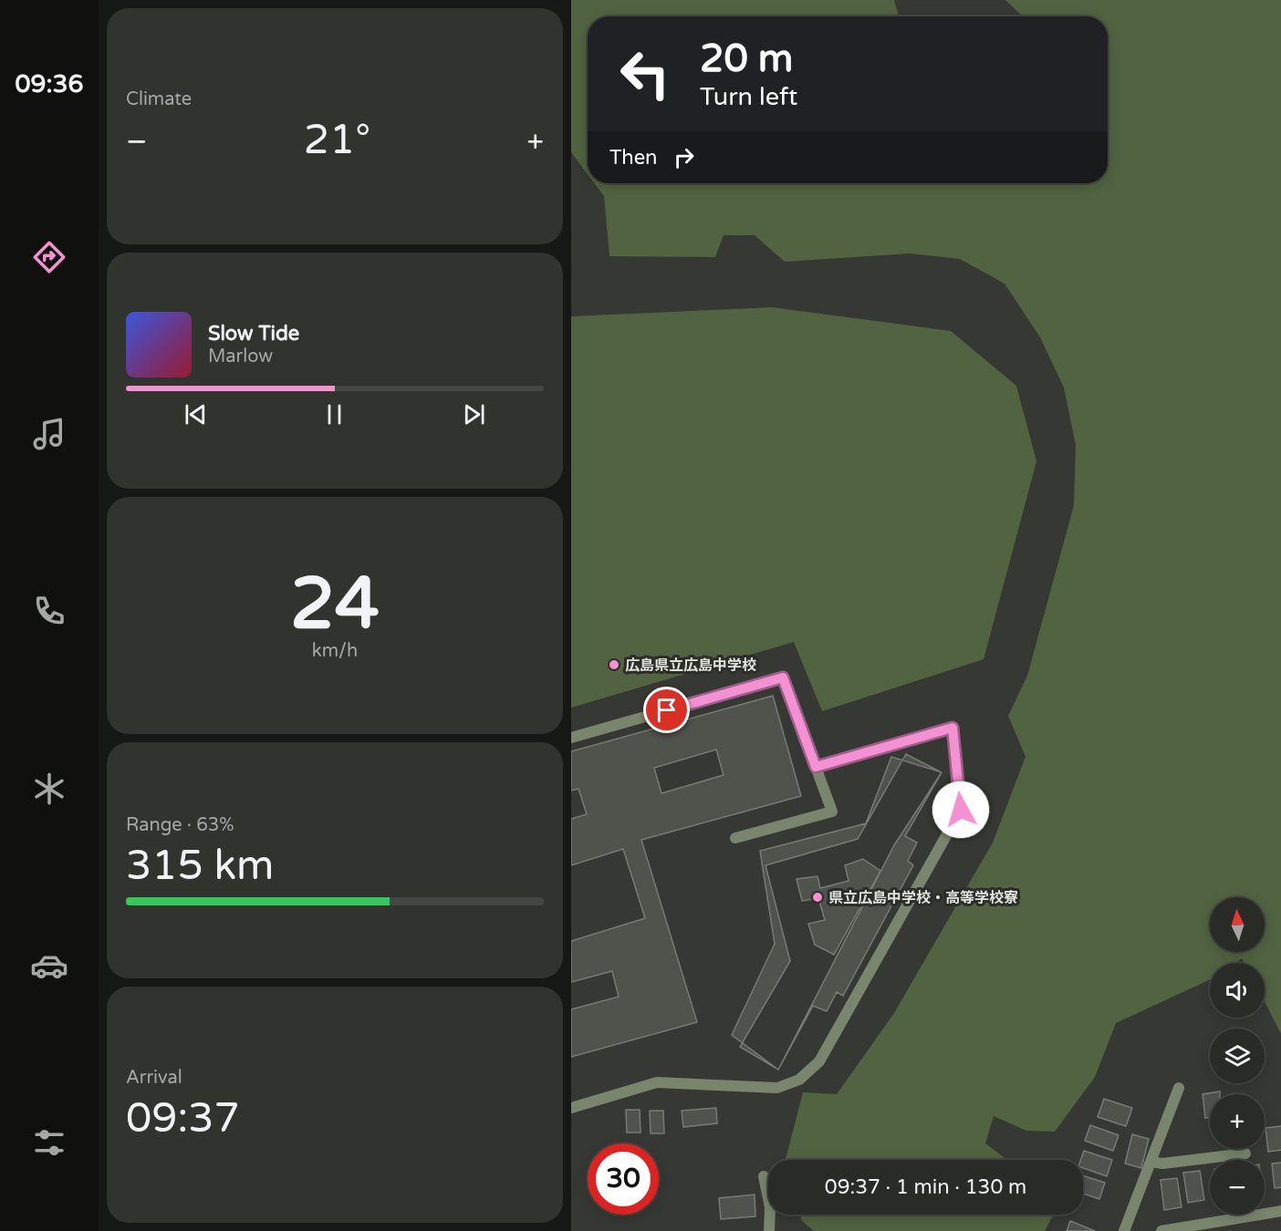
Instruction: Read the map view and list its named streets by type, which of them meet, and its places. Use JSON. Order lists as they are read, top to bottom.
{
  "places": ["広島県立広島中学校", "県立広島中学校・高等学校寮"],
  "north": "top",
  "page": {
    "tabs": "09:36",
    "tile": [
      "Climate",
      ["24", "km/h"],
      ["Range · 63%", "315 km"],
      ["Arrival", "09:37"]
    ],
    "turn": ["20 m", "Turn left"],
    "heat": ["−", "21°", "+"],
    "then": "Then",
    "song": ["Slow Tide", "Marlow"],
    "map_buttons": ["+", "−"],
    "limit": "30",
    "trip": "09:37 · 1 min · 130 m"
  }
}
